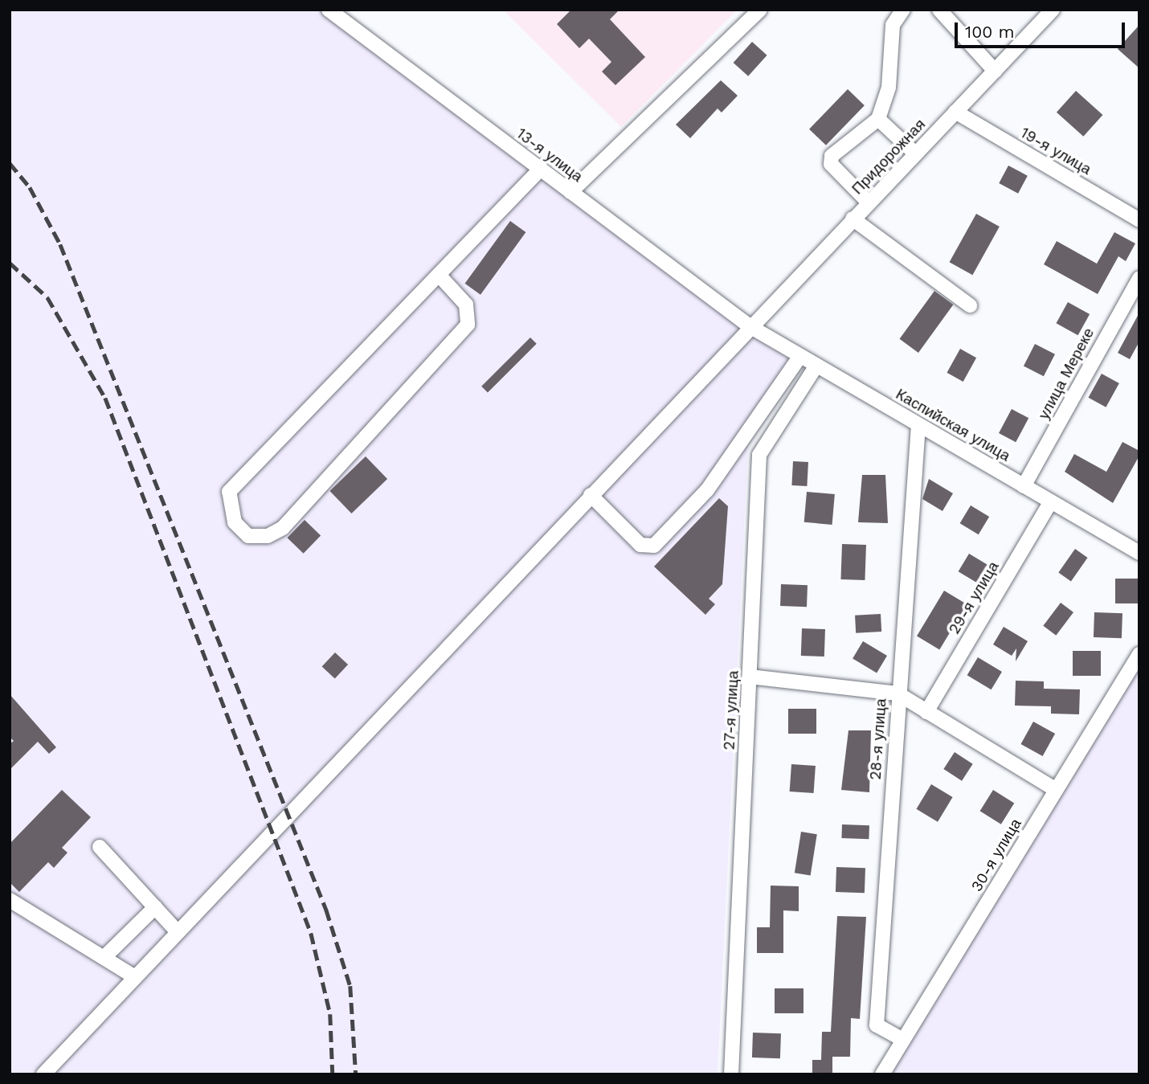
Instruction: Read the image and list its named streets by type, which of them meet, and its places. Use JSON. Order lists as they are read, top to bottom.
{
  "streets": {
    "street": [
      "19-я улица",
      "13-я улица",
      "Придорожная",
      "улица Мереке",
      "Каспийская улица",
      "29-я улица",
      "27-я улица",
      "28-я улица",
      "30-я улица"
    ]
  },
  "crossings": [
    ["19-я улица", "Придорожная"],
    ["13-я улица", "Придорожная"],
    ["13-я улица", "Каспийская улица"],
    ["Придорожная", "Каспийская улица"],
    ["улица Мереке", "Каспийская улица"],
    ["Каспийская улица", "29-я улица"],
    ["Каспийская улица", "27-я улица"],
    ["Каспийская улица", "28-я улица"],
    ["28-я улица", "30-я улица"]
  ],
  "scale_bar": "100 m"
}
